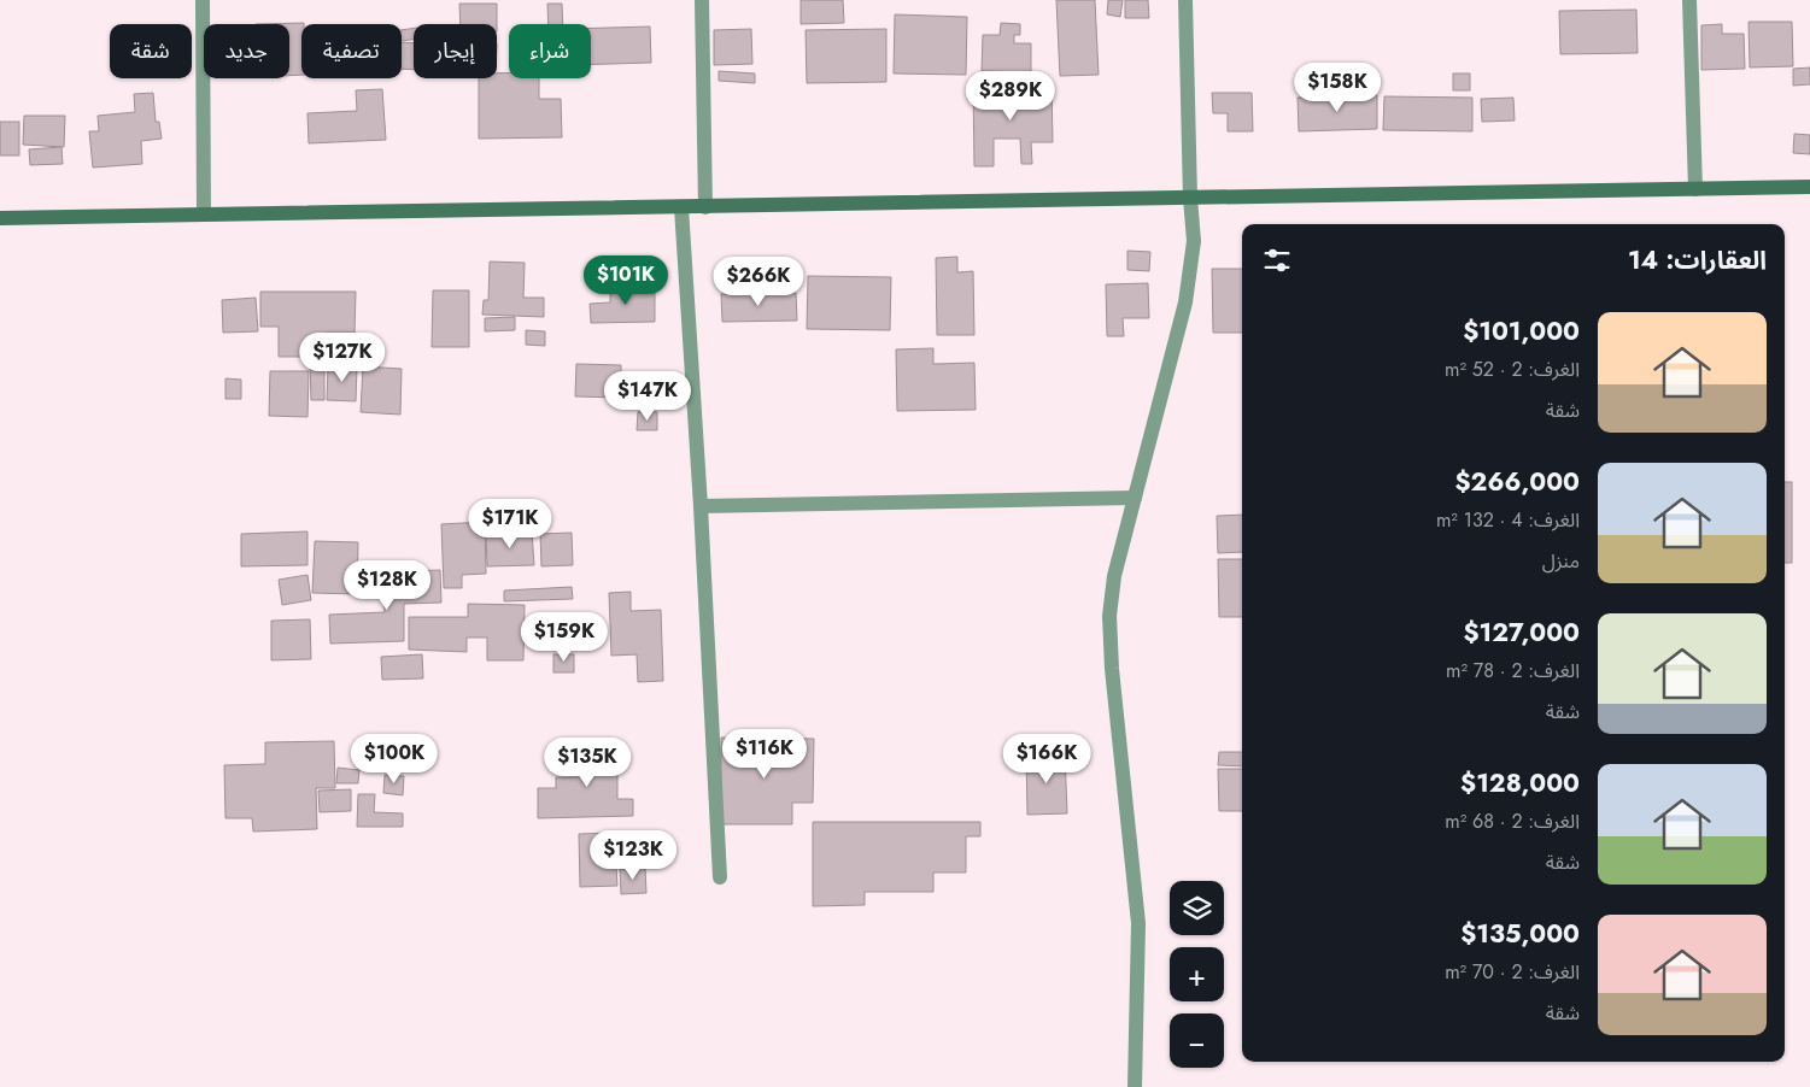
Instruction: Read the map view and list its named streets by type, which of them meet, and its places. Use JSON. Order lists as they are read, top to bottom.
{
  "page": {
    "chip": [
      "شراء",
      "إيجار",
      "تصفية",
      "جديد",
      "شقة"
    ],
    "price": [
      "$158K",
      "$289K",
      "$101K",
      "$266K",
      "$127K",
      "$147K",
      "$171K",
      "$128K",
      "$159K",
      "$116K",
      "$100K",
      "$166K",
      "$135K",
      "$123K"
    ],
    "heading": "العقارات: 14",
    "list": [
      {
        "name": "$101,000",
        "note": "الغرف: 2 · 52 m² · شقة"
      },
      {
        "name": "$266,000",
        "note": "الغرف: 4 · 132 m² · منزل"
      },
      {
        "name": "$127,000",
        "note": "الغرف: 2 · 78 m² · شقة"
      },
      {
        "name": "$128,000",
        "note": "الغرف: 2 · 68 m² · شقة"
      },
      {
        "name": "$135,000",
        "note": "الغرف: 2 · 70 m² · شقة"
      }
    ],
    "map_buttons": ["+", "−"]
  }
}
